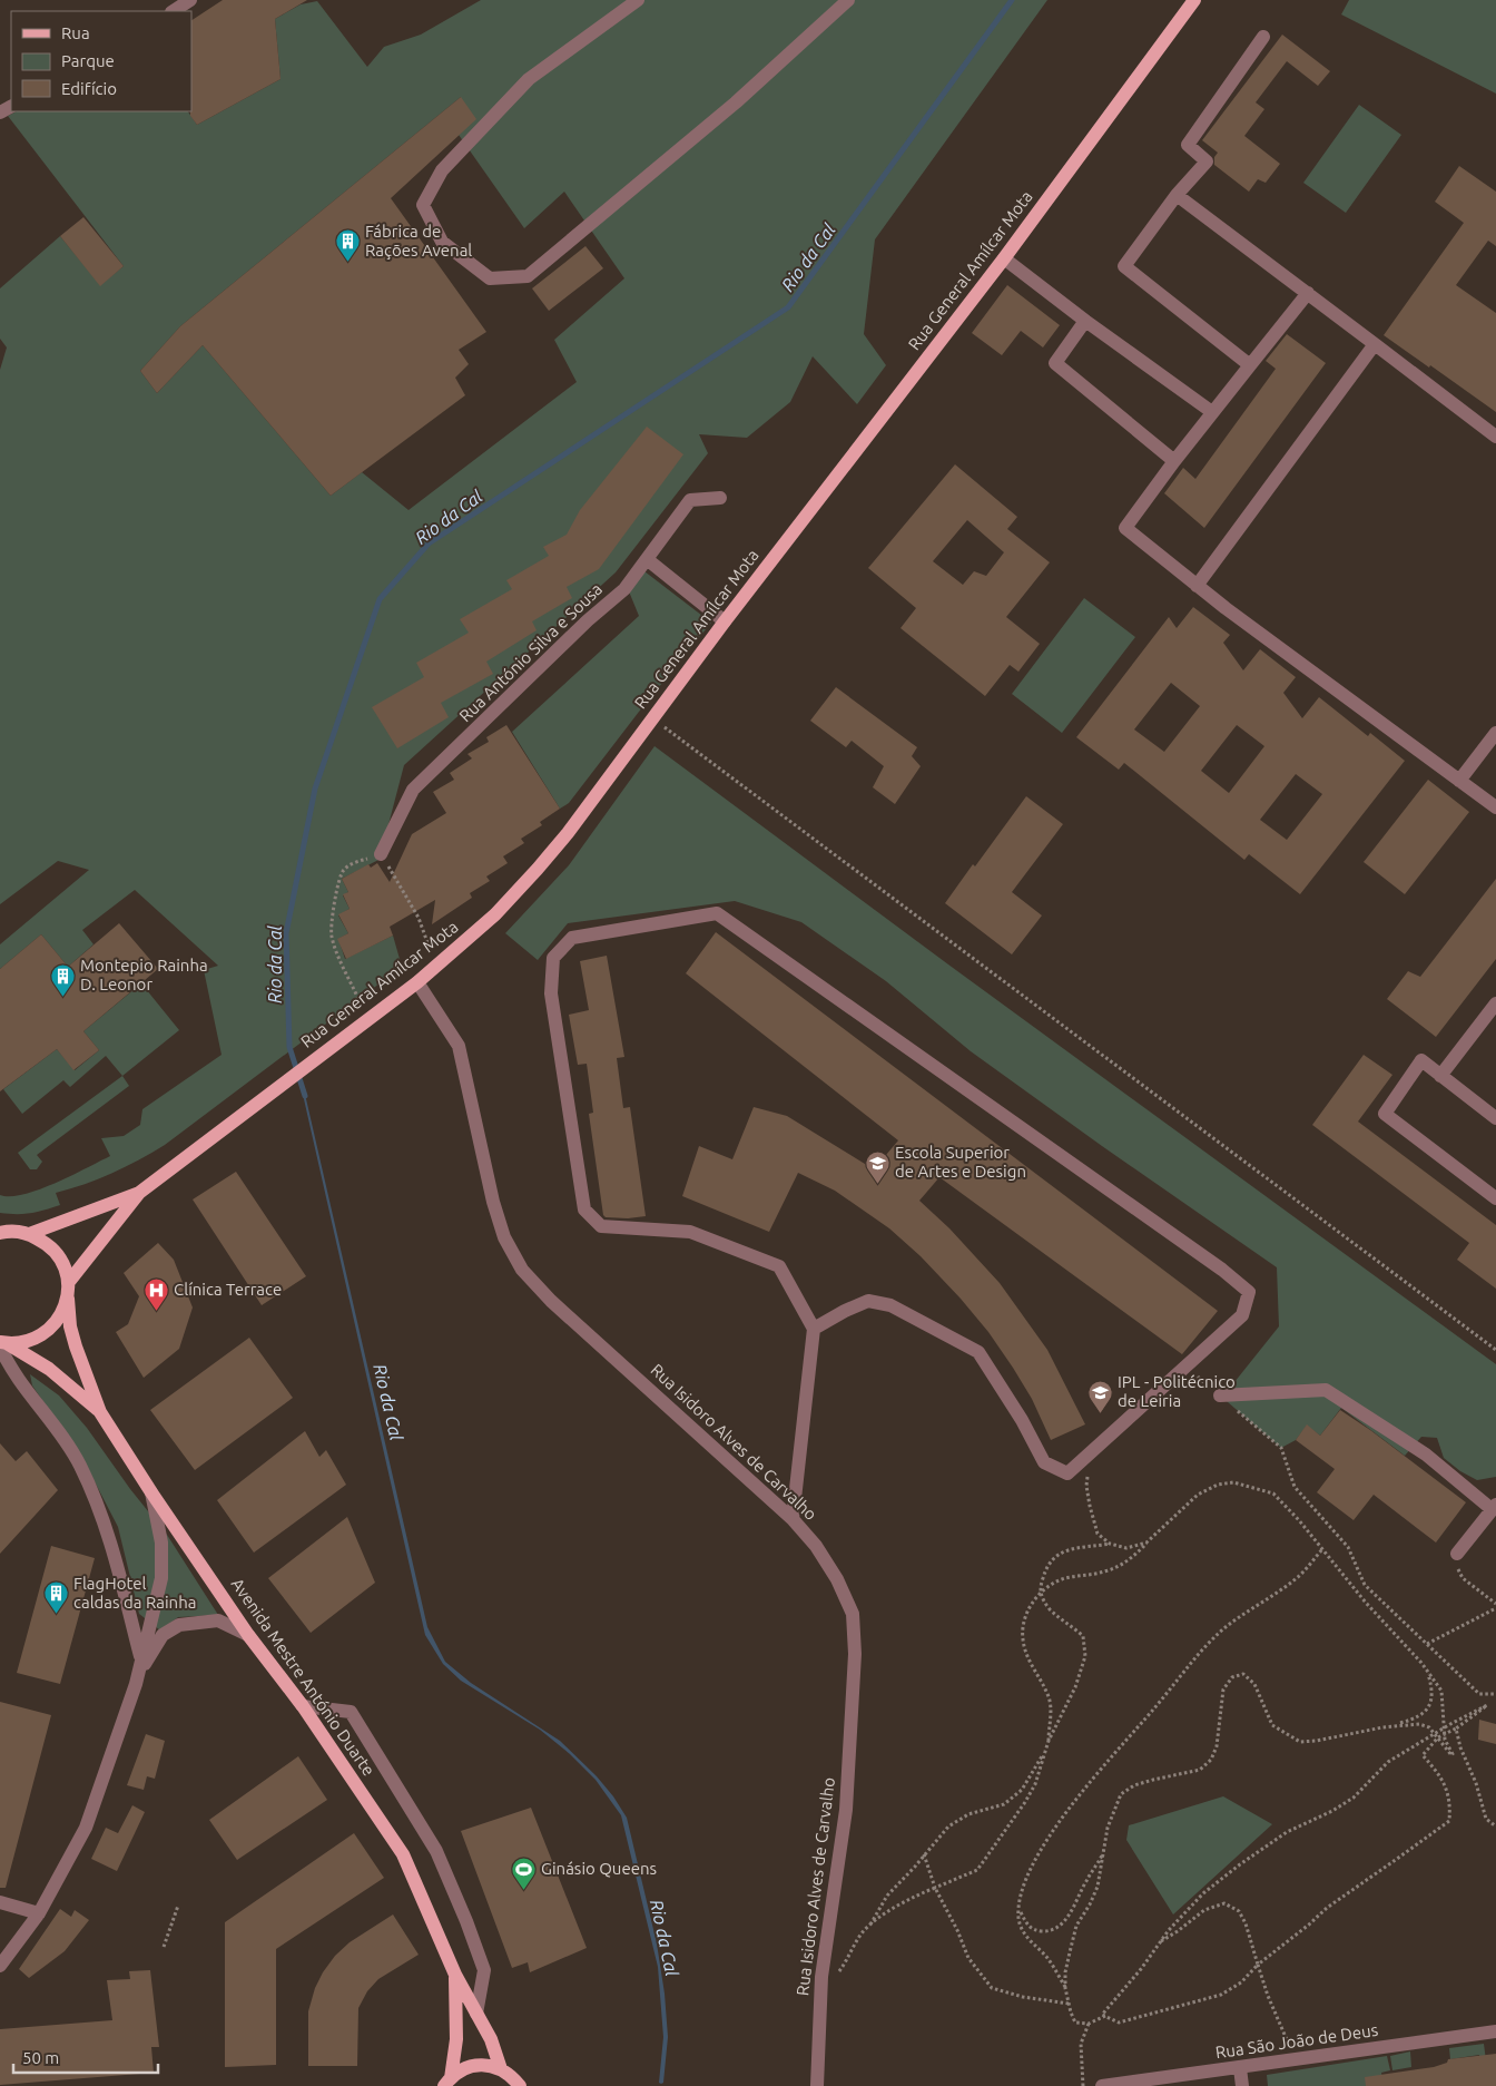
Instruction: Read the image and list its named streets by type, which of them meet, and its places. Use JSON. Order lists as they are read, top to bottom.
{
  "streets": {
    "main road": ["Rua General Amílcar Mota", "Avenida Mestre António Duarte"],
    "street": ["Rua António Silva e Sousa", "Rua Isidoro Alves de Carvalho", "Rua São João de Deus"]
  },
  "crossings": [
    ["Rua General Amílcar Mota", "Rua Isidoro Alves de Carvalho"]
  ],
  "water": ["Rio da Cal"],
  "places": {
    "building": ["Fábrica de Rações Avenal", "Montepio Rainha D. Leonor", "FlagHotel caldas da Rainha"],
    "school or university": ["Escola Superior de Artes e Design", "IPL - Politécnico de Leiria"],
    "hospital": ["Clínica Terrace"],
    "sports": ["Ginásio Queens"]
  },
  "legend": ["Rua", "Parque", "Edifício"],
  "scale_bar": "50 m"
}
